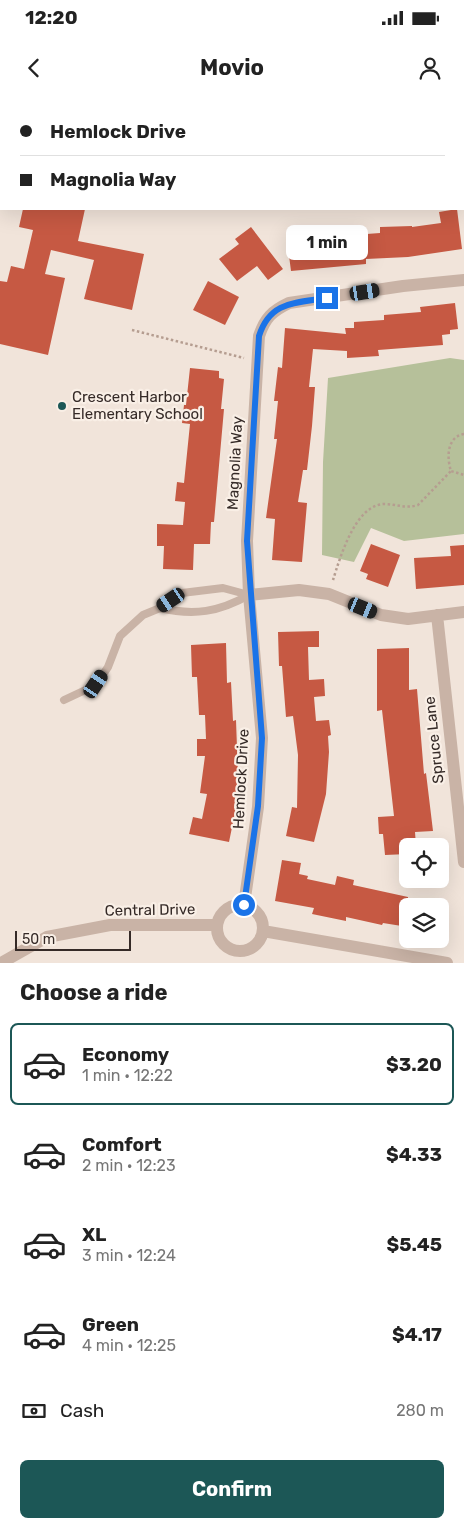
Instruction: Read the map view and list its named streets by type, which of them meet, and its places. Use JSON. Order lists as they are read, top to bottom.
{
  "streets": {
    "street": [
      "Magnolia Way",
      "Spruce Lane",
      "Hemlock Drive",
      "Central Drive"
    ]
  },
  "crossings": [
    ["Magnolia Way", "Hemlock Drive"],
    ["Hemlock Drive", "Central Drive"]
  ],
  "places": ["Crescent Harbor Elementary School"],
  "scale_bar": "50 m",
  "page": {
    "status": "12:20",
    "header": "Movio",
    "banner": ["Hemlock Drive", "Magnolia Way"],
    "bubble": "1 min",
    "scale": "50 m",
    "heading": "Choose a ride",
    "list": [
      {
        "name": "Economy",
        "note": "1 min · 12:22",
        "value": "$3.20"
      },
      {
        "name": "Comfort",
        "note": "2 min · 12:23",
        "value": "$4.33"
      },
      {
        "name": "XL",
        "note": "3 min · 12:24",
        "value": "$5.45"
      },
      {
        "name": "Green",
        "note": "4 min · 12:25",
        "value": "$4.17"
      }
    ],
    "pay": ["Cash", "280 m"],
    "buttons": "Confirm"
  }
}
